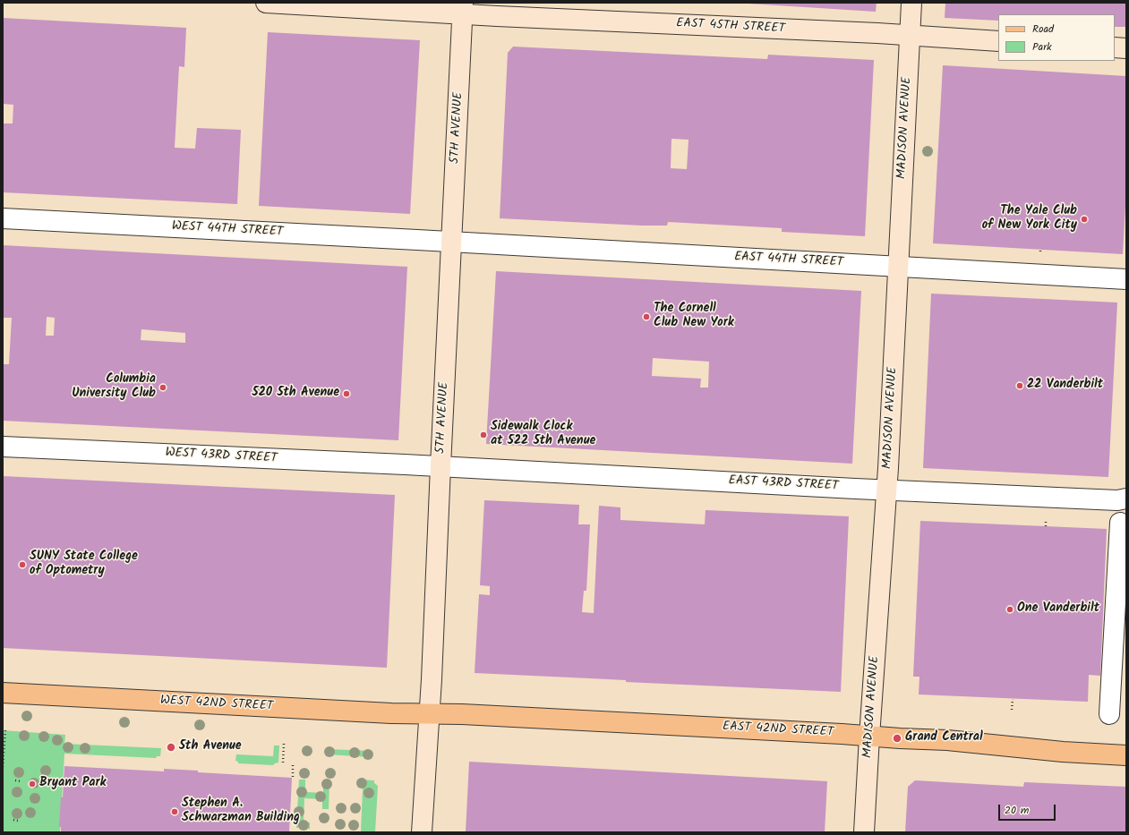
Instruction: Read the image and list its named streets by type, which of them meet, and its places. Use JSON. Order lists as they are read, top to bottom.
{
  "streets": {
    "main road": [
      "EAST 45TH STREET",
      "5TH AVENUE",
      "MADISON AVENUE",
      "WEST 42ND STREET",
      "EAST 42ND STREET"
    ],
    "street": [
      "WEST 44TH STREET",
      "EAST 44TH STREET",
      "WEST 43RD STREET",
      "EAST 43RD STREET"
    ]
  },
  "crossings": [
    ["EAST 45TH STREET", "5TH AVENUE"],
    ["EAST 45TH STREET", "MADISON AVENUE"],
    ["5TH AVENUE", "WEST 44TH STREET"],
    ["5TH AVENUE", "EAST 44TH STREET"],
    ["5TH AVENUE", "WEST 43RD STREET"],
    ["5TH AVENUE", "EAST 43RD STREET"],
    ["5TH AVENUE", "WEST 42ND STREET"],
    ["5TH AVENUE", "EAST 42ND STREET"],
    ["MADISON AVENUE", "EAST 44TH STREET"],
    ["MADISON AVENUE", "EAST 43RD STREET"],
    ["MADISON AVENUE", "EAST 42ND STREET"],
    ["WEST 44TH STREET", "EAST 44TH STREET"],
    ["WEST 43RD STREET", "EAST 43RD STREET"],
    ["WEST 42ND STREET", "EAST 42ND STREET"]
  ],
  "places": [
    "The Yale Club of New York City",
    "The Cornell Club New York",
    "22 Vanderbilt",
    "Columbia University Club",
    "520 5th Avenue",
    "Sidewalk Clock at 522 5th Avenue",
    "SUNY State College of Optometry",
    "One Vanderbilt",
    "Grand Central",
    "5th Avenue",
    "Bryant Park",
    "Stephen A. Schwarzman Building"
  ],
  "legend": ["Road", "Park"],
  "scale_bar": "20 m"
}
